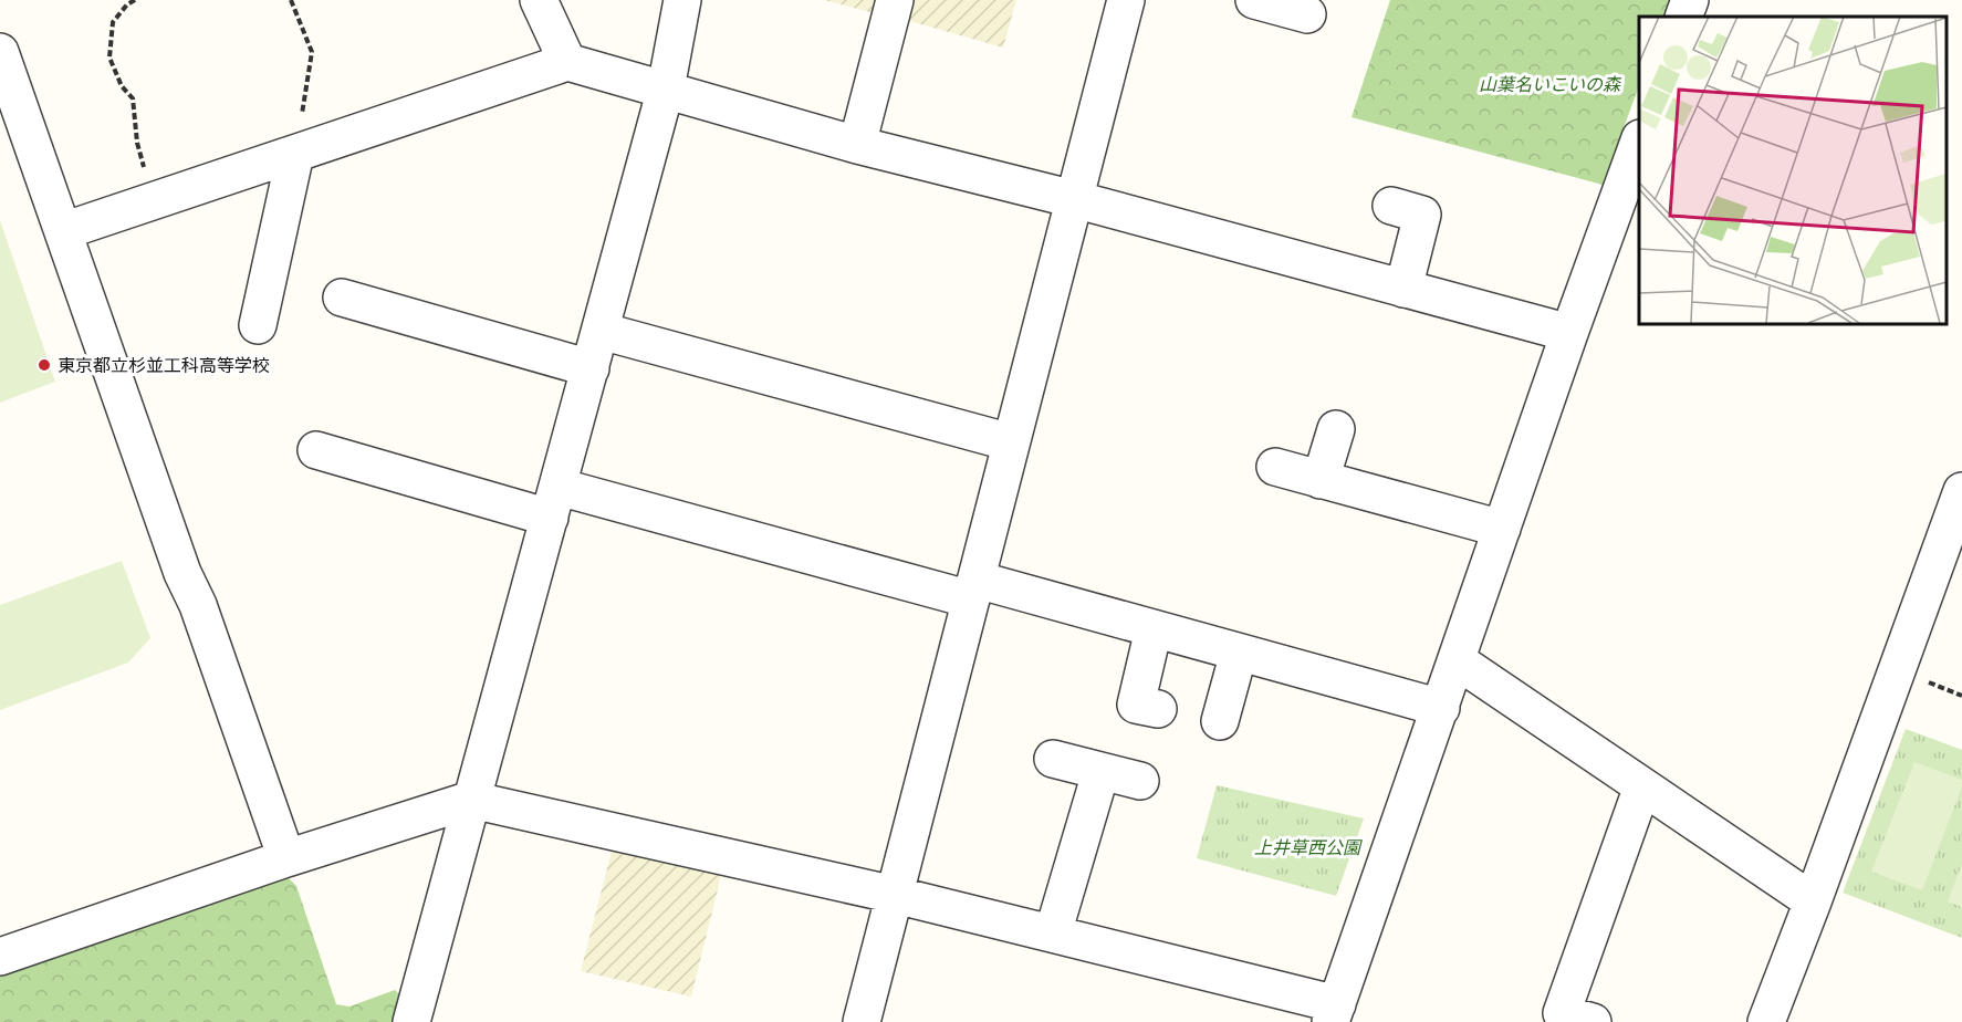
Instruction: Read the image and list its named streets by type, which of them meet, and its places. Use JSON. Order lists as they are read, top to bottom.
{
  "parks": ["山葉名いこいの森", "上井草西公園"],
  "places": ["東京都立杉並工科高等学校"]
}
